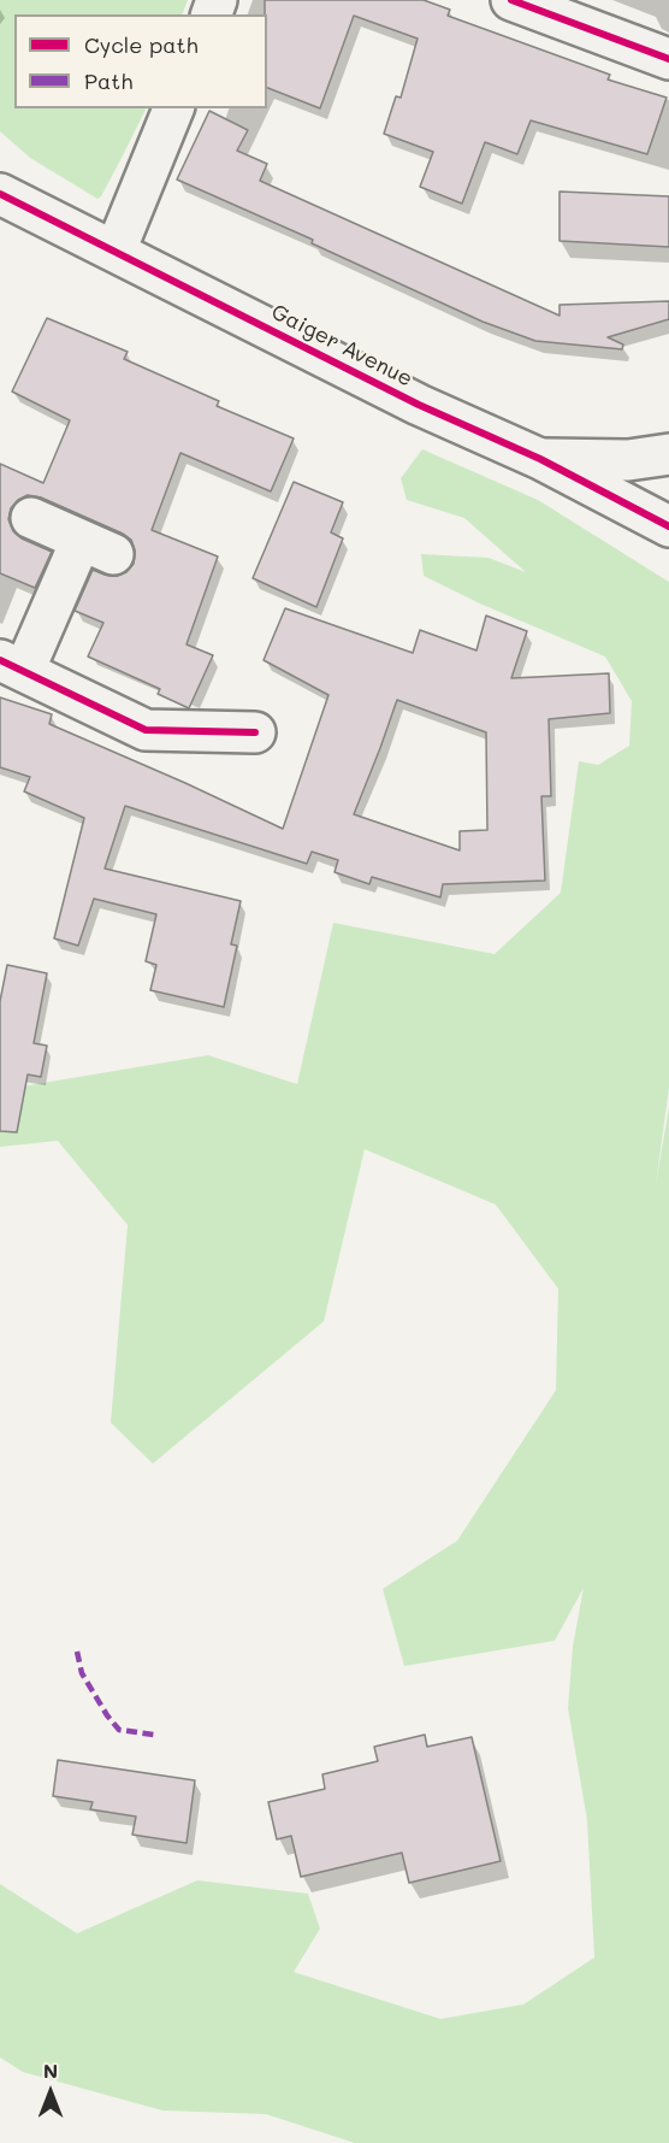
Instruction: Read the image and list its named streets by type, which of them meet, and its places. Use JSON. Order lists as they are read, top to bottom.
{
  "streets": {
    "street": ["Gaiger Avenue"]
  },
  "legend": ["Cycle path", "Path"],
  "north": "top"
}
